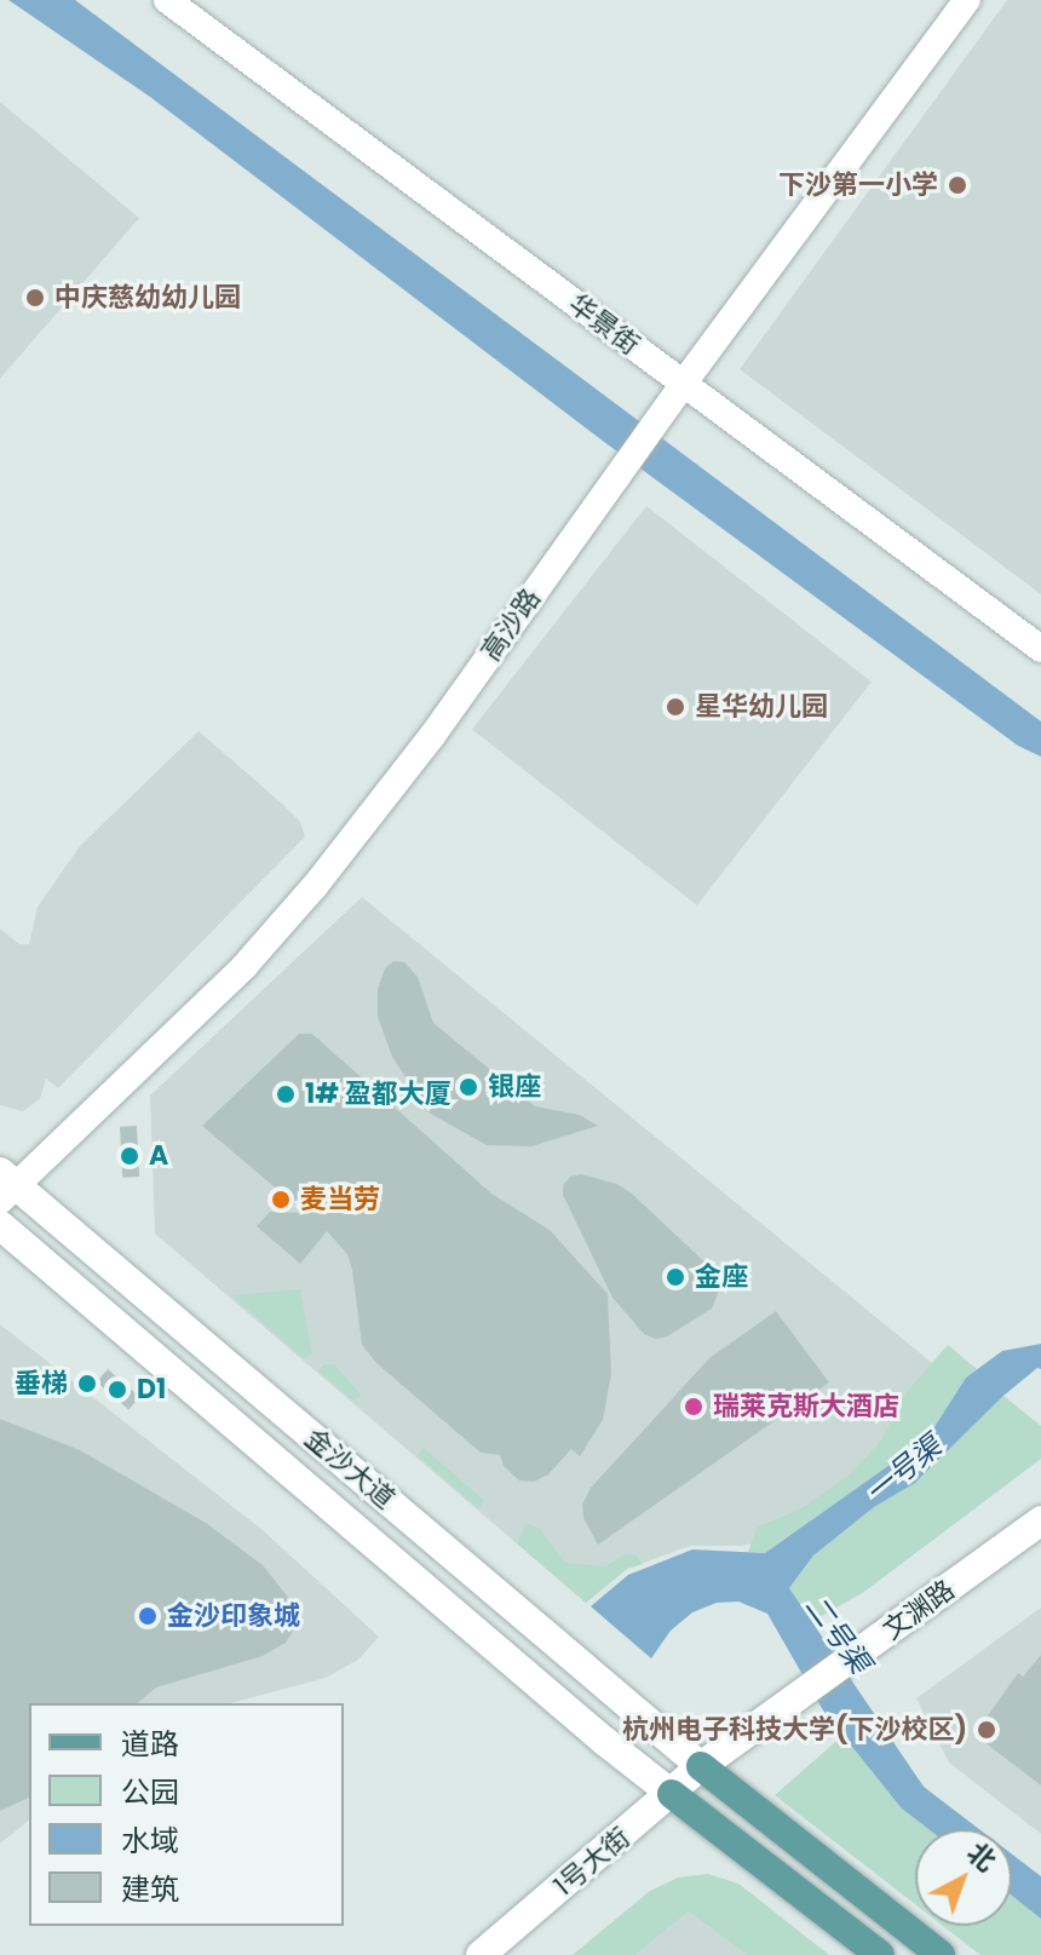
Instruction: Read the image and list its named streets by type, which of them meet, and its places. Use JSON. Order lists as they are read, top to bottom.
{
  "streets": {
    "main road": ["金沙大道", "文渊路", "1号大街"],
    "street": ["华景街", "高沙路"]
  },
  "crossings": [
    ["华景街", "高沙路"],
    ["高沙路", "金沙大道"],
    ["金沙大道", "文渊路"],
    ["金沙大道", "1号大街"],
    ["文渊路", "1号大街"]
  ],
  "water": ["一号渠", "二号渠"],
  "places": [
    "下沙第一小学",
    "中庆慈幼幼儿园",
    "星华幼儿园",
    "银座",
    "1# 盈都大厦",
    "A",
    "麦当劳",
    "金座",
    "垂梯",
    "D1",
    "瑞莱克斯大酒店",
    "金沙印象城",
    "杭州电子科技大学(下沙校区)"
  ],
  "legend": [
    "道路",
    "公园",
    "水域",
    "建筑"
  ],
  "north": "top right"
}
